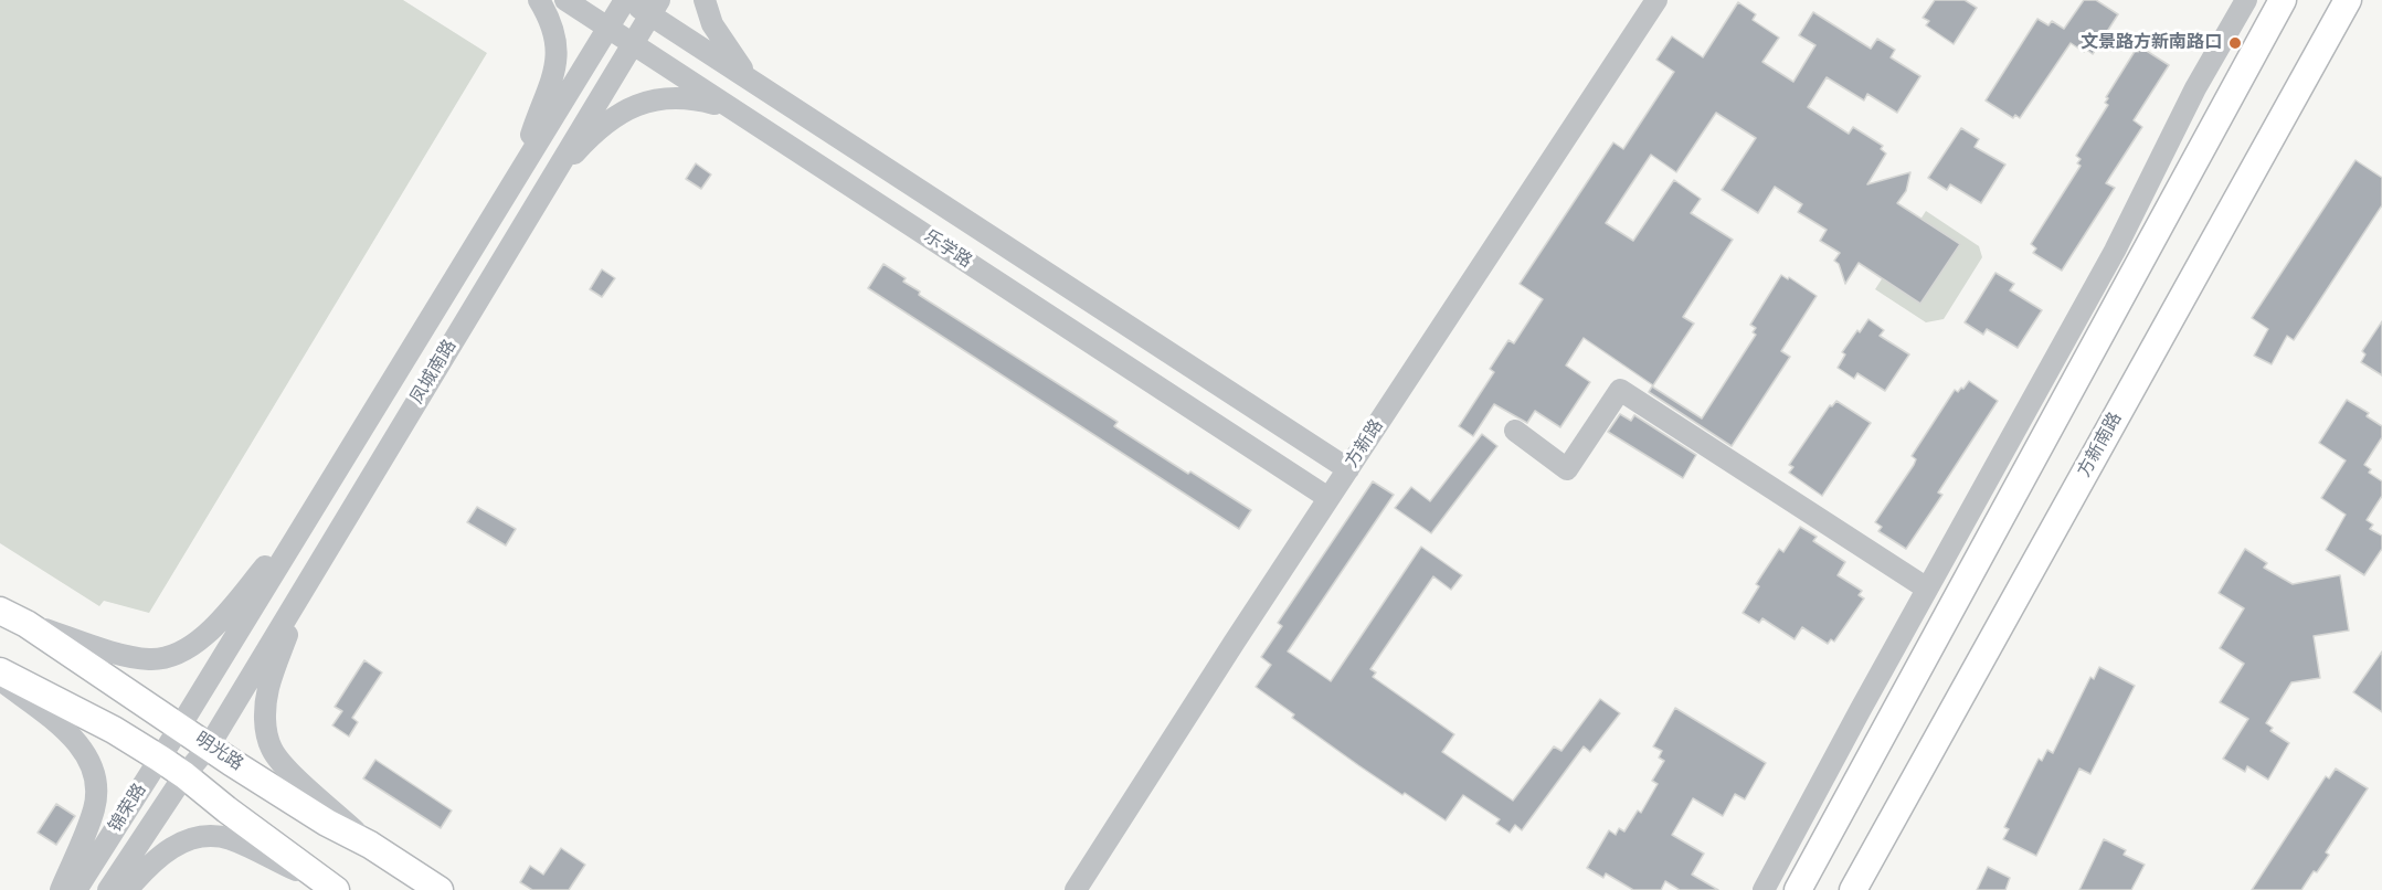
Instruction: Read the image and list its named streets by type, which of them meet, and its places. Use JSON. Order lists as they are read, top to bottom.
{
  "streets": {
    "main road": ["方新南路", "明光路"],
    "street": [
      "乐学路",
      "凤城南路",
      "方新路",
      "锦荣路"
    ]
  },
  "crossings": [
    ["乐学路", "凤城南路"],
    ["乐学路", "方新路"],
    ["凤城南路", "明光路"],
    ["凤城南路", "锦荣路"],
    ["明光路", "锦荣路"]
  ],
  "places": ["文景路方新南路口"]
}
